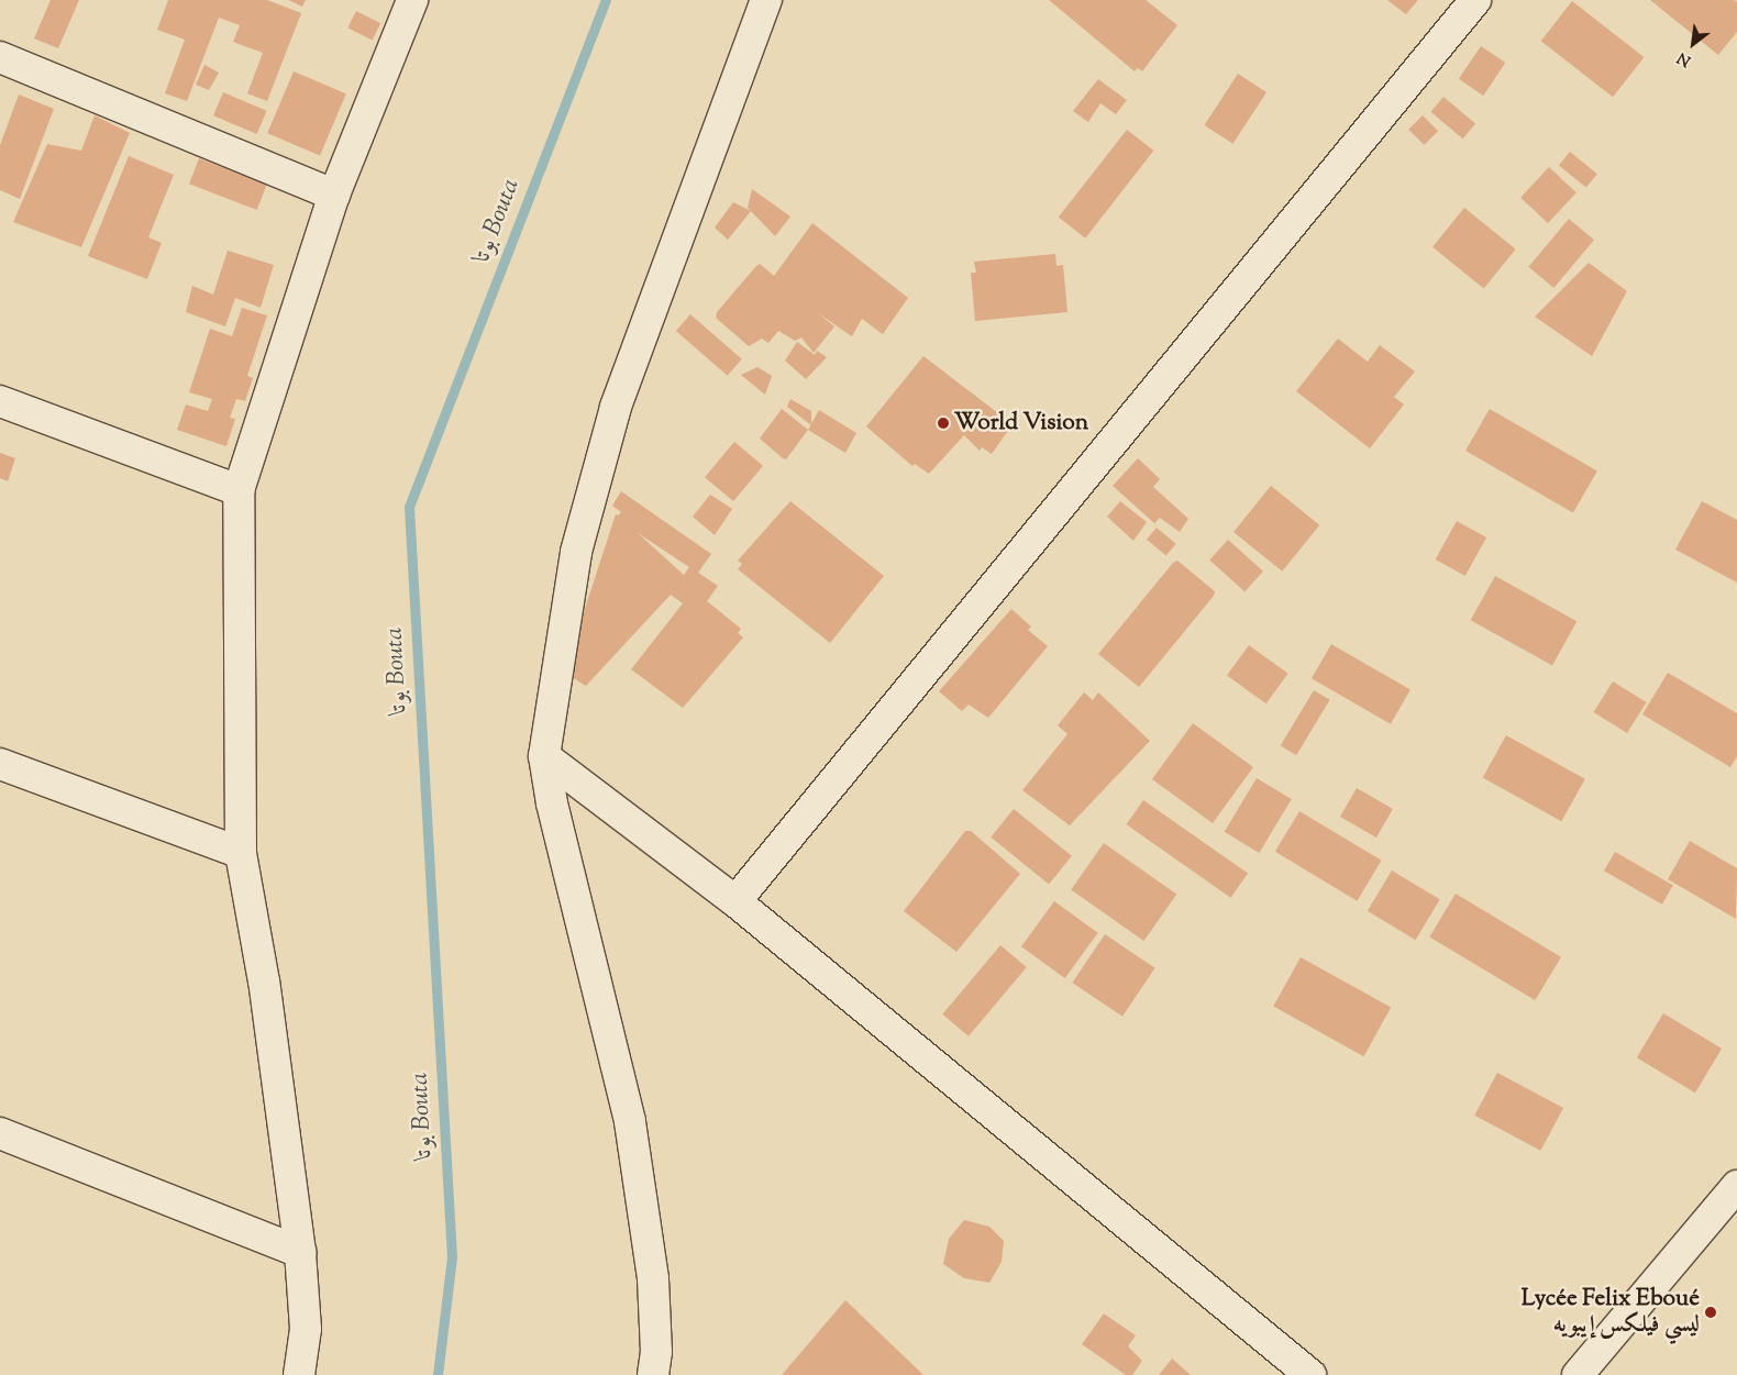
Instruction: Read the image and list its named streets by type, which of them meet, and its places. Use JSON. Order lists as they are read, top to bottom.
{
  "water": ["بوتا Bouta"],
  "places": ["World Vision", "Lycée Felix Eboué ليسي فيلكس إيبويه"],
  "north": "bottom left"
}
